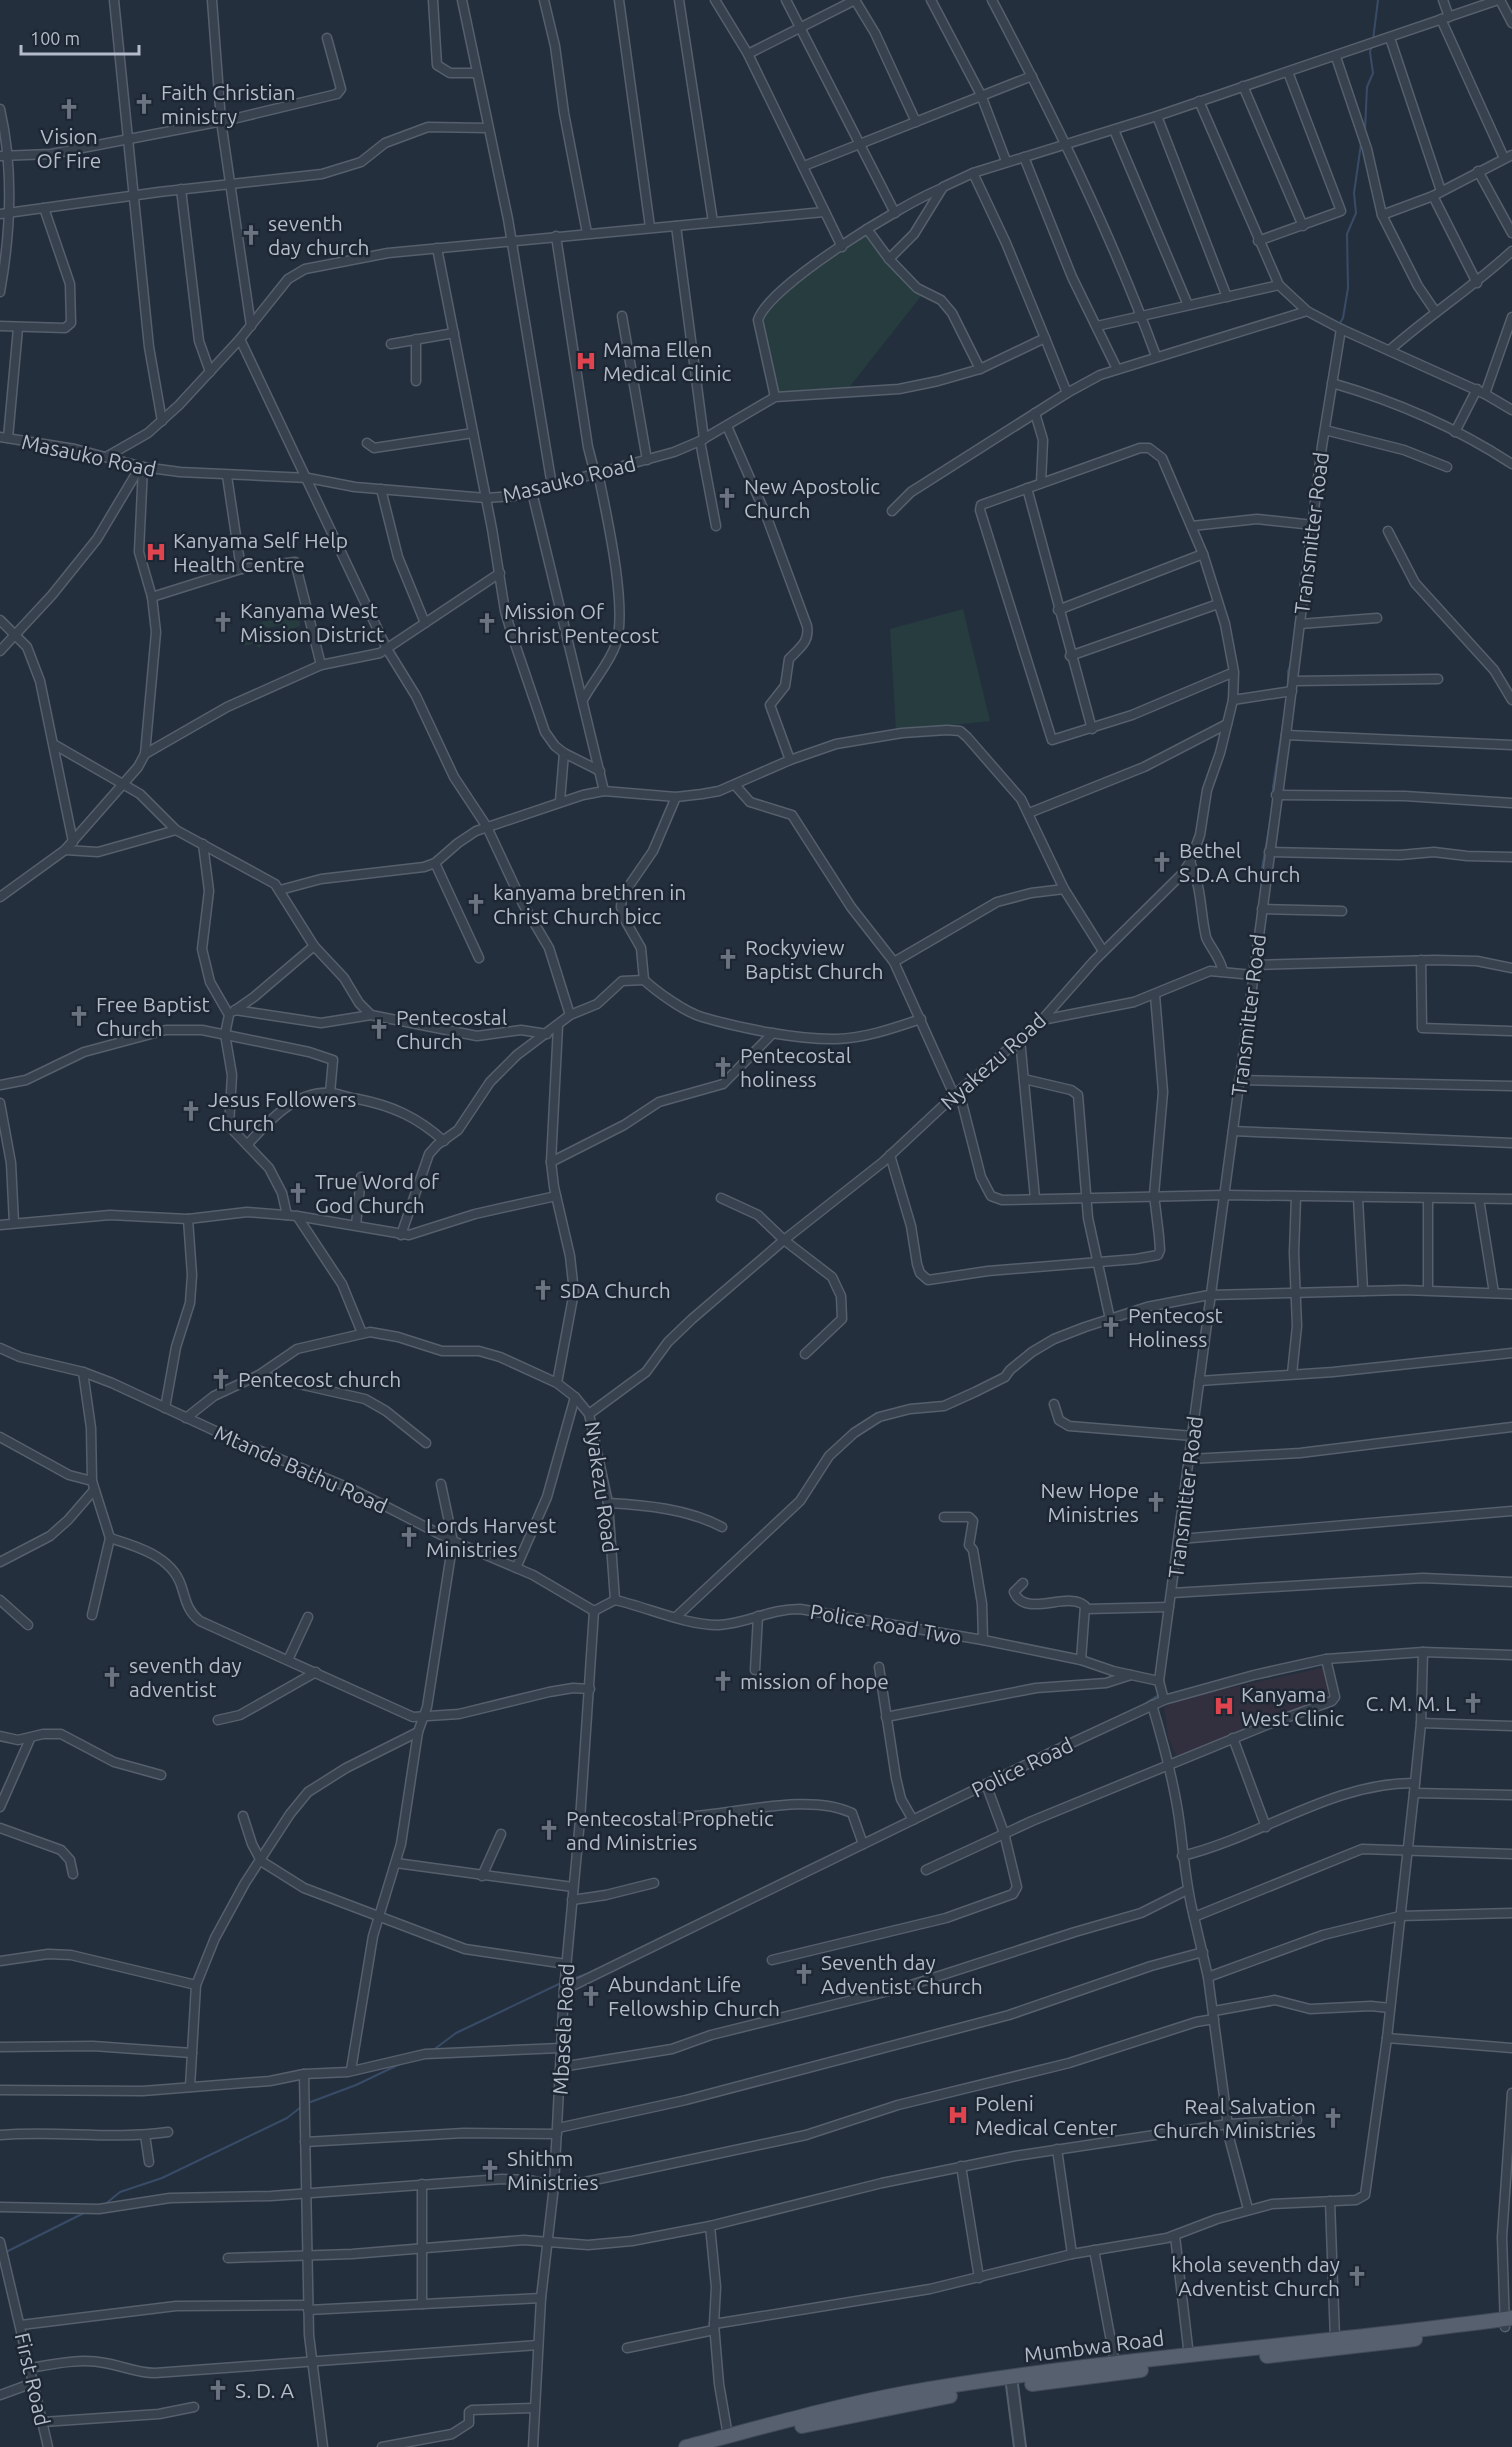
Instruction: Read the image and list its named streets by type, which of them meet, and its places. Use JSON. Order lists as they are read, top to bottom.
{
  "streets": {
    "main road": ["Mumbwa Road"],
    "street": [
      "Masauko Road",
      "Transmitter Road",
      "Nyakezu Road",
      "Mtanda Bathu Road",
      "Police Road Two",
      "Police Road",
      "Mbasela Road",
      "First Road"
    ]
  },
  "crossings": [
    ["Transmitter Road", "Police Road Two"],
    ["Transmitter Road", "Police Road"],
    ["Nyakezu Road", "Police Road Two"],
    ["Mtanda Bathu Road", "Mbasela Road"],
    ["Police Road", "Mbasela Road"]
  ],
  "places": {
    "church": [
      "Faith Christian ministry",
      "Vision Of Fire",
      "seventh day church",
      "New Apostolic Church",
      "Kanyama West Mission District",
      "Mission Of Christ Pentecost",
      "Bethel S.D.A Church",
      "kanyama brethren in Christ Church bicc",
      "Rockyview Baptist Church",
      "Free Baptist Church",
      "Pentecostal Church",
      "Pentecostal holiness",
      "Jesus Followers Church",
      "True Word of God Church",
      "SDA Church",
      "Pentecost Holiness",
      "Pentecost church",
      "New Hope Ministries",
      "Lords Harvest Ministries",
      "seventh day adventist",
      "mission of hope",
      "C. M. M. L",
      "Pentecostal Prophetic and Ministries",
      "Seventh day Adventist Church",
      "Abundant Life Fellowship Church",
      "Real Salvation Church Ministries",
      "Shithm Ministries",
      "khola seventh day Adventist Church",
      "S. D. A"
    ],
    "hospital": [
      "Mama Ellen Medical Clinic",
      "Kanyama Self Help Health Centre",
      "Kanyama West Clinic",
      "Poleni Medical Center"
    ]
  },
  "scale_bar": "100 m"
}
